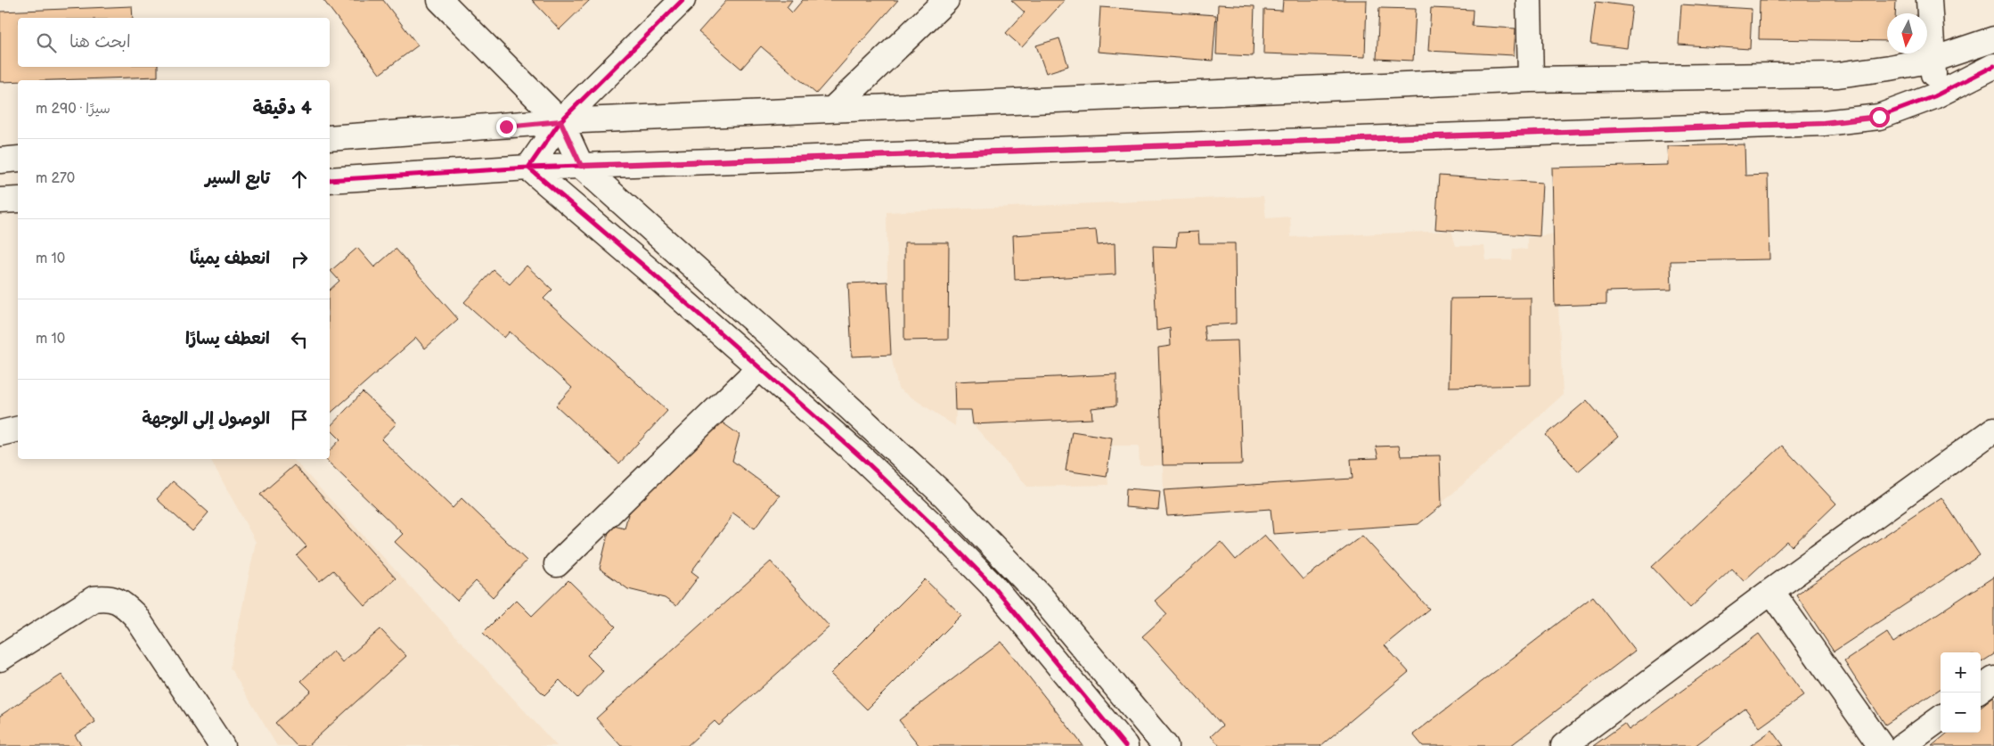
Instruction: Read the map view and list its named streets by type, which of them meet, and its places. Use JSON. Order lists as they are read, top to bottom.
{
  "north": "bottom",
  "page": {
    "search": "ابحث هنا",
    "heading": ["4 دقيقة", "سيرًا · 290 m"],
    "list": [
      ["تابع السير", "270 m"],
      ["انعطف يمينًا", "10 m"],
      ["انعطف يسارًا", "10 m"],
      "الوصول إلى الوجهة"
    ],
    "map_buttons": ["+", "−"]
  }
}
